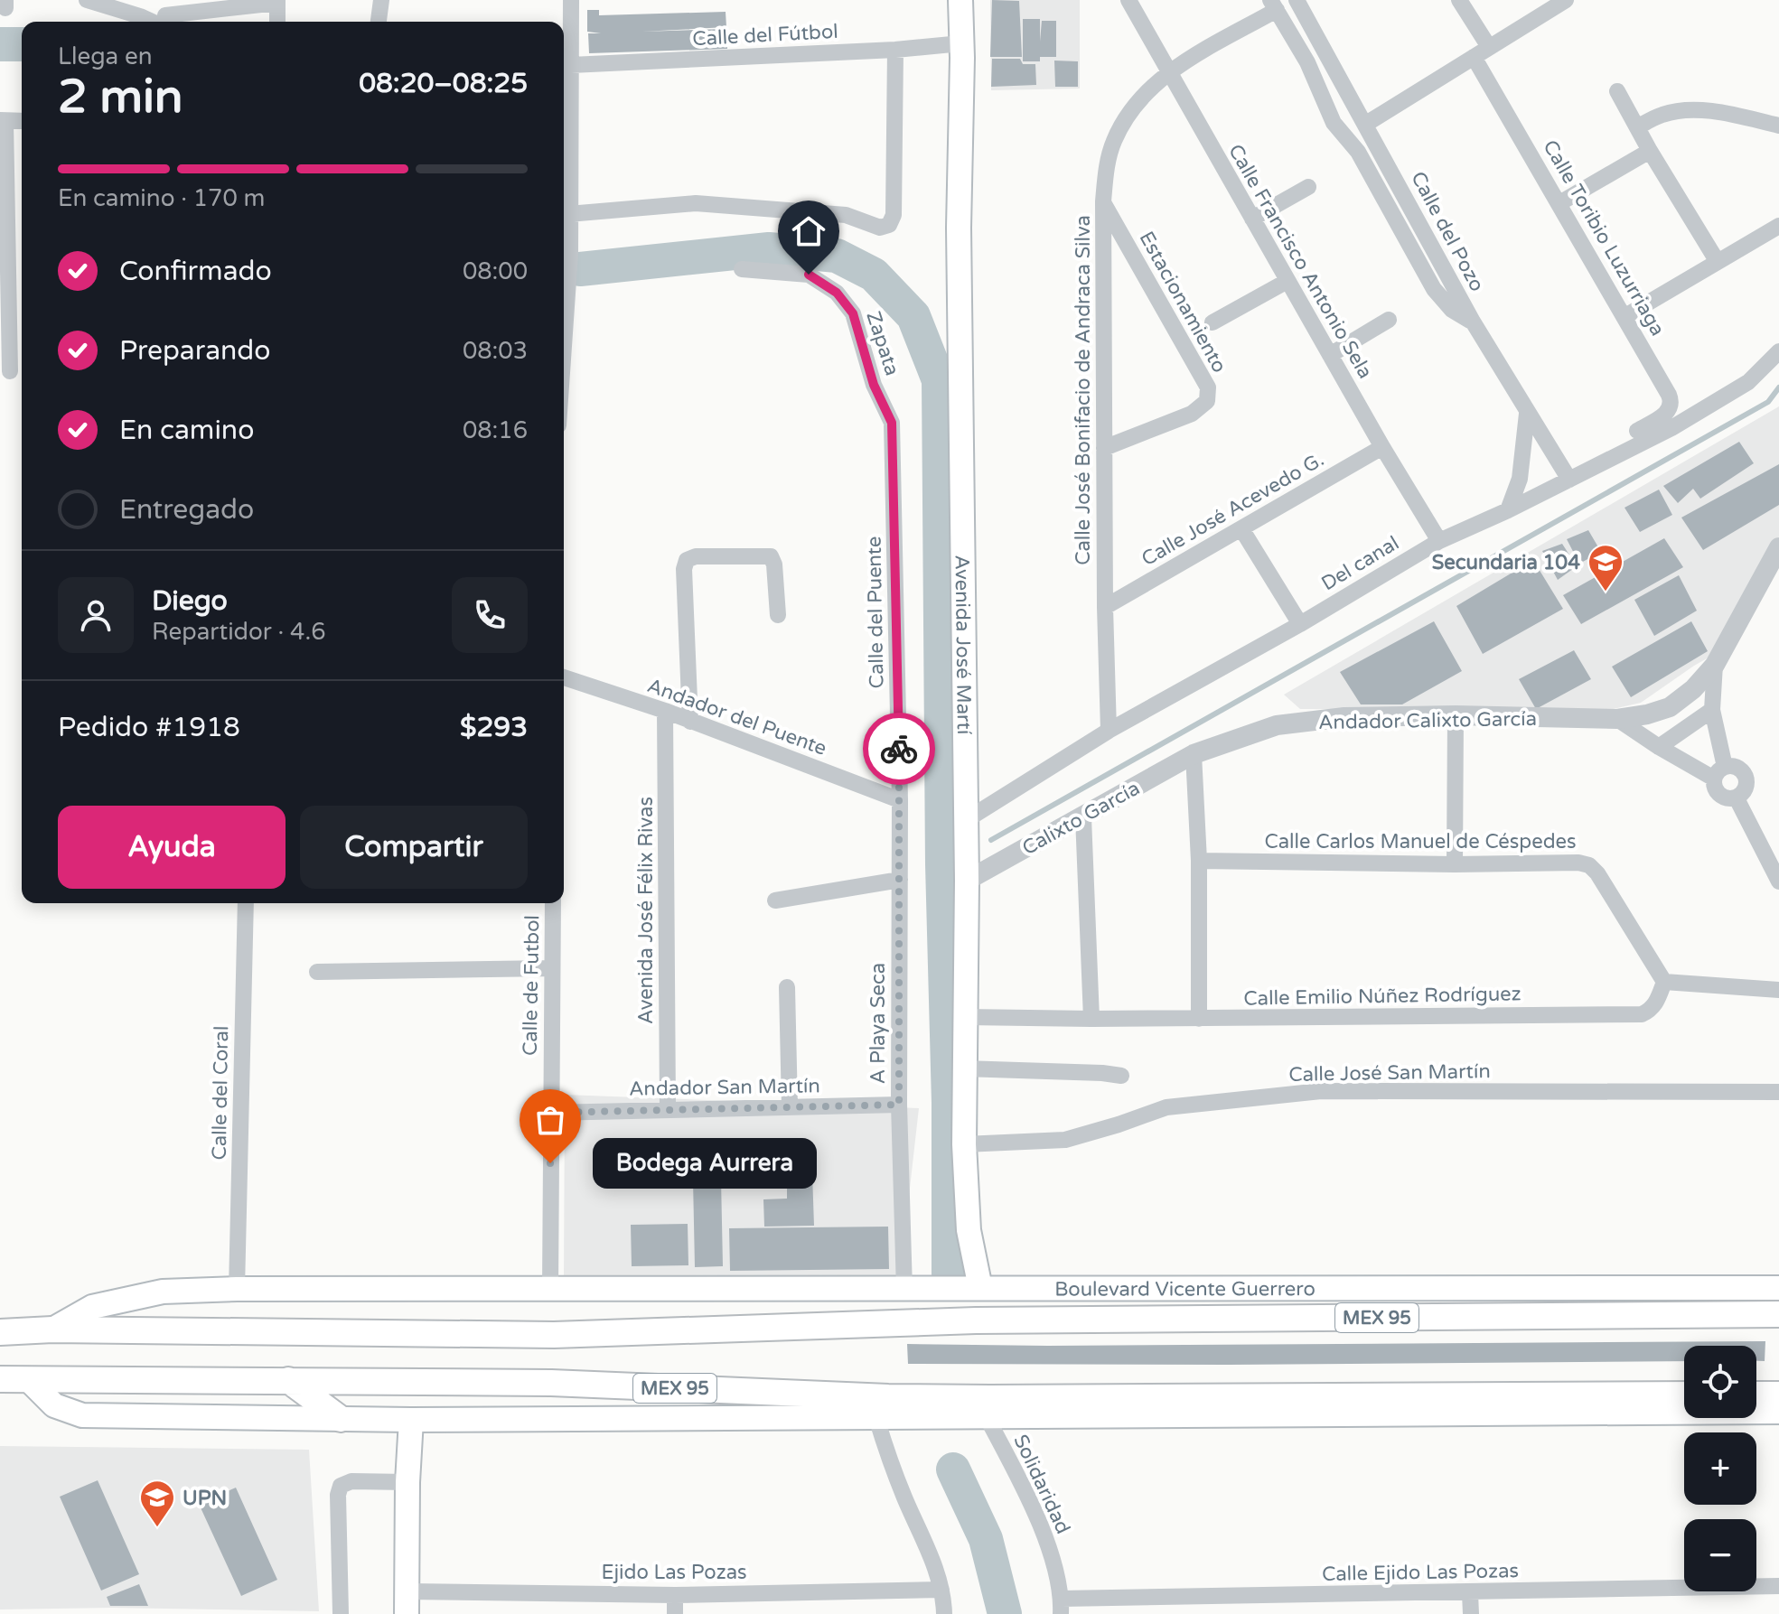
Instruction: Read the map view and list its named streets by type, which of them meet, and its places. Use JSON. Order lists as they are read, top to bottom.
{
  "streets": {
    "main road": ["Avenida José Martí", "Boulevard Vicente Guerrero", "MEX 95"],
    "street": [
      "Calle del Fútbol",
      "Calle del Pozo",
      "Calle Toribio Luzurriaga",
      "Calle Francisco Antonio Sela",
      "Estacionamiento",
      "Zapata",
      "Calle José Bonifacio de Andraca Silva",
      "Calle José Acevedo G.",
      "Del canal",
      "Calle del Puente",
      "Andador del Puente",
      "Andador Calixto García",
      "Calixto García",
      "Calle Carlos Manuel de Céspedes",
      "Avenida José Félix Rivas",
      "Calle de Futbol",
      "Calle Emilio Núñez Rodríguez",
      "A Playa Seca",
      "Calle José San Martín",
      "Andador San Martín",
      "Calle del Coral",
      "Solidaridad",
      "Ejido Las Pozas",
      "Calle Ejido Las Pozas"
    ]
  },
  "crossings": [
    ["Calle del Fútbol", "Avenida José Martí"],
    ["Calle del Pozo", "Del canal"],
    ["Calle Francisco Antonio Sela", "Calle José Bonifacio de Andraca Silva"],
    ["Calle Francisco Antonio Sela", "Calle José Acevedo G."],
    ["Calle Francisco Antonio Sela", "Del canal"],
    ["Estacionamiento", "Calle José Bonifacio de Andraca Silva"],
    ["Zapata", "Calle del Puente"],
    ["Calle José Bonifacio de Andraca Silva", "Calle José Acevedo G."],
    ["Calle José Bonifacio de Andraca Silva", "Del canal"],
    ["Del canal", "Avenida José Martí"],
    ["Calle del Puente", "Andador del Puente"],
    ["Calle del Puente", "A Playa Seca"],
    ["Avenida José Martí", "Calixto García"],
    ["Avenida José Martí", "Calle Emilio Núñez Rodríguez"],
    ["Avenida José Martí", "Calle José San Martín"],
    ["Avenida José Martí", "Boulevard Vicente Guerrero"],
    ["Andador del Puente", "Avenida José Félix Rivas"],
    ["Andador del Puente", "A Playa Seca"],
    ["Andador Calixto García", "Calixto García"],
    ["Calle Carlos Manuel de Céspedes", "Calle Emilio Núñez Rodríguez"],
    ["Avenida José Félix Rivas", "Andador San Martín"],
    ["Calle de Futbol", "Andador San Martín"],
    ["Calle de Futbol", "Boulevard Vicente Guerrero"],
    ["A Playa Seca", "Andador San Martín"],
    ["A Playa Seca", "Boulevard Vicente Guerrero"],
    ["Calle del Coral", "Boulevard Vicente Guerrero"],
    ["Boulevard Vicente Guerrero", "MEX 95"],
    ["Solidaridad", "Calle Ejido Las Pozas"]
  ],
  "places": {
    "school or university": ["Secundaria 104", "UPN"],
    "other": ["Bodega Aurrera"]
  },
  "page": {
    "heading": ["2 min", "Llega en", "08:20–08:25"],
    "panel": [
      "Diego",
      "Repartidor · 4.6",
      "Pedido #1918",
      "$293"
    ],
    "bar": "En camino · 170 m",
    "list": [
      ["Confirmado", "08:00"],
      ["Preparando", "08:03"],
      ["En camino", "08:16"],
      "Entregado"
    ],
    "buttons": ["Ayuda", "Compartir"],
    "bubble": "Bodega Aurrera",
    "map_buttons": ["+", "−"]
  }
}
